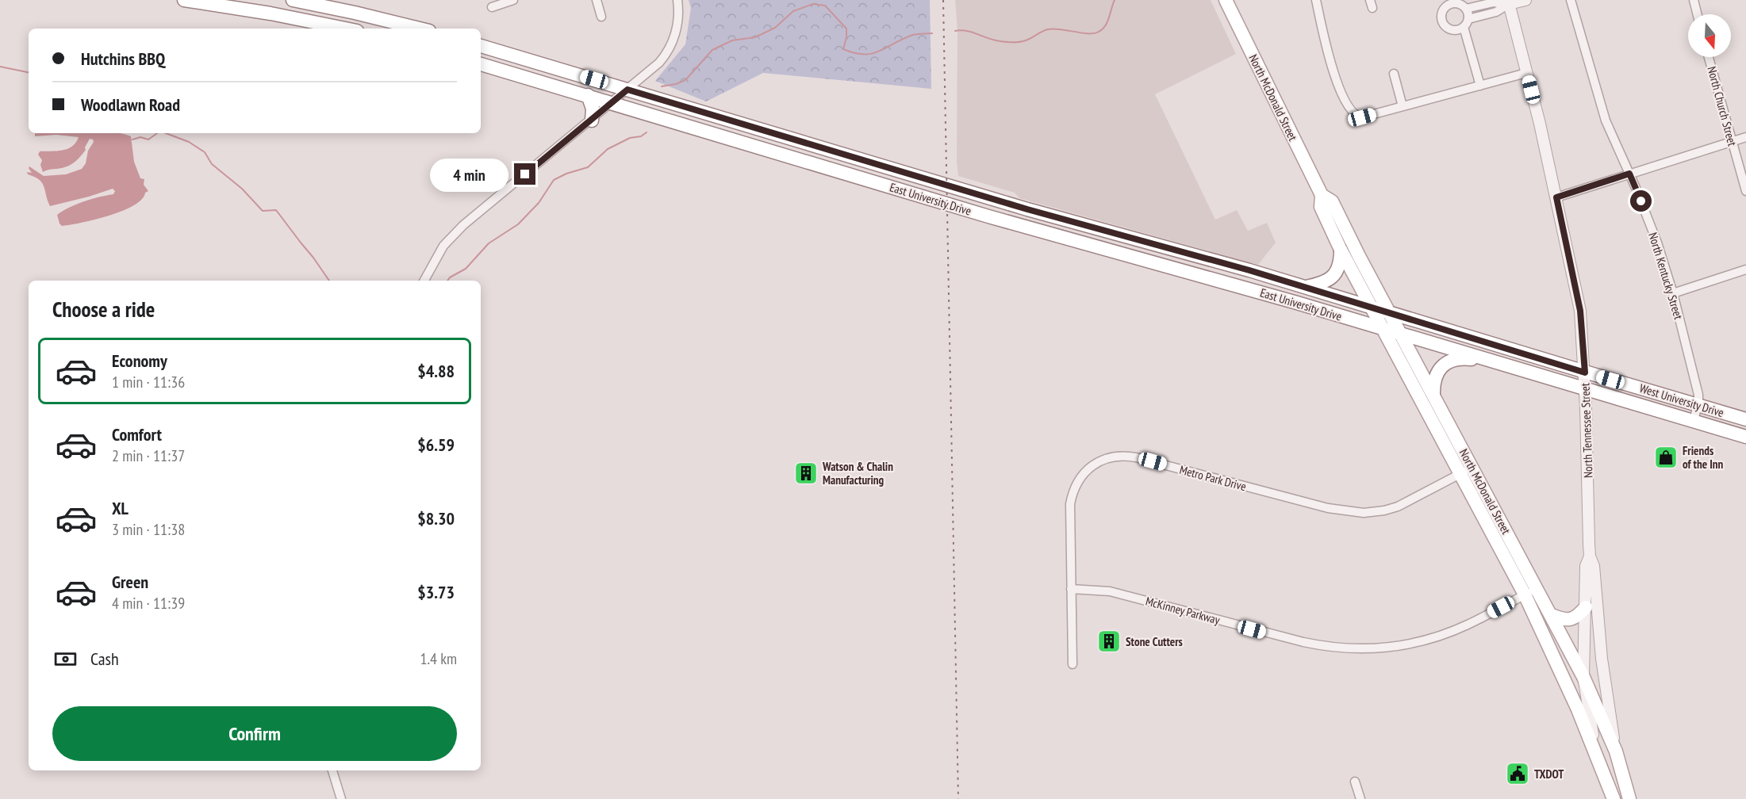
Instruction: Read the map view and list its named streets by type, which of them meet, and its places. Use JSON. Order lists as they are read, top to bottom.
{
  "streets": {
    "main road": ["North McDonald Street", "East University Drive", "West University Drive"],
    "street": [
      "North Church Street",
      "North Kentucky Street",
      "North Tennessee Street",
      "Metro Park Drive",
      "McKinney Parkway"
    ]
  },
  "crossings": [
    ["North McDonald Street", "East University Drive"],
    ["North McDonald Street", "West University Drive"],
    ["North McDonald Street", "Metro Park Drive"],
    ["North McDonald Street", "McKinney Parkway"],
    ["East University Drive", "West University Drive"],
    ["North Kentucky Street", "West University Drive"],
    ["West University Drive", "North Tennessee Street"],
    ["Metro Park Drive", "McKinney Parkway"]
  ],
  "places": {
    "shop": ["Friends of the Inn"],
    "building": ["Watson & Chalin Manufacturing", "Stone Cutters"],
    "public building": ["TXDOT"]
  },
  "north": "bottom",
  "page": {
    "banner": ["Hutchins BBQ", "Woodlawn Road"],
    "bubble": "4 min",
    "heading": "Choose a ride",
    "list": [
      {
        "name": "Economy",
        "note": "1 min · 11:36",
        "value": "$4.88"
      },
      {
        "name": "Comfort",
        "note": "2 min · 11:37",
        "value": "$6.59"
      },
      {
        "name": "XL",
        "note": "3 min · 11:38",
        "value": "$8.30"
      },
      {
        "name": "Green",
        "note": "4 min · 11:39",
        "value": "$3.73"
      }
    ],
    "pay": ["Cash", "1.4 km"],
    "buttons": "Confirm"
  }
}
